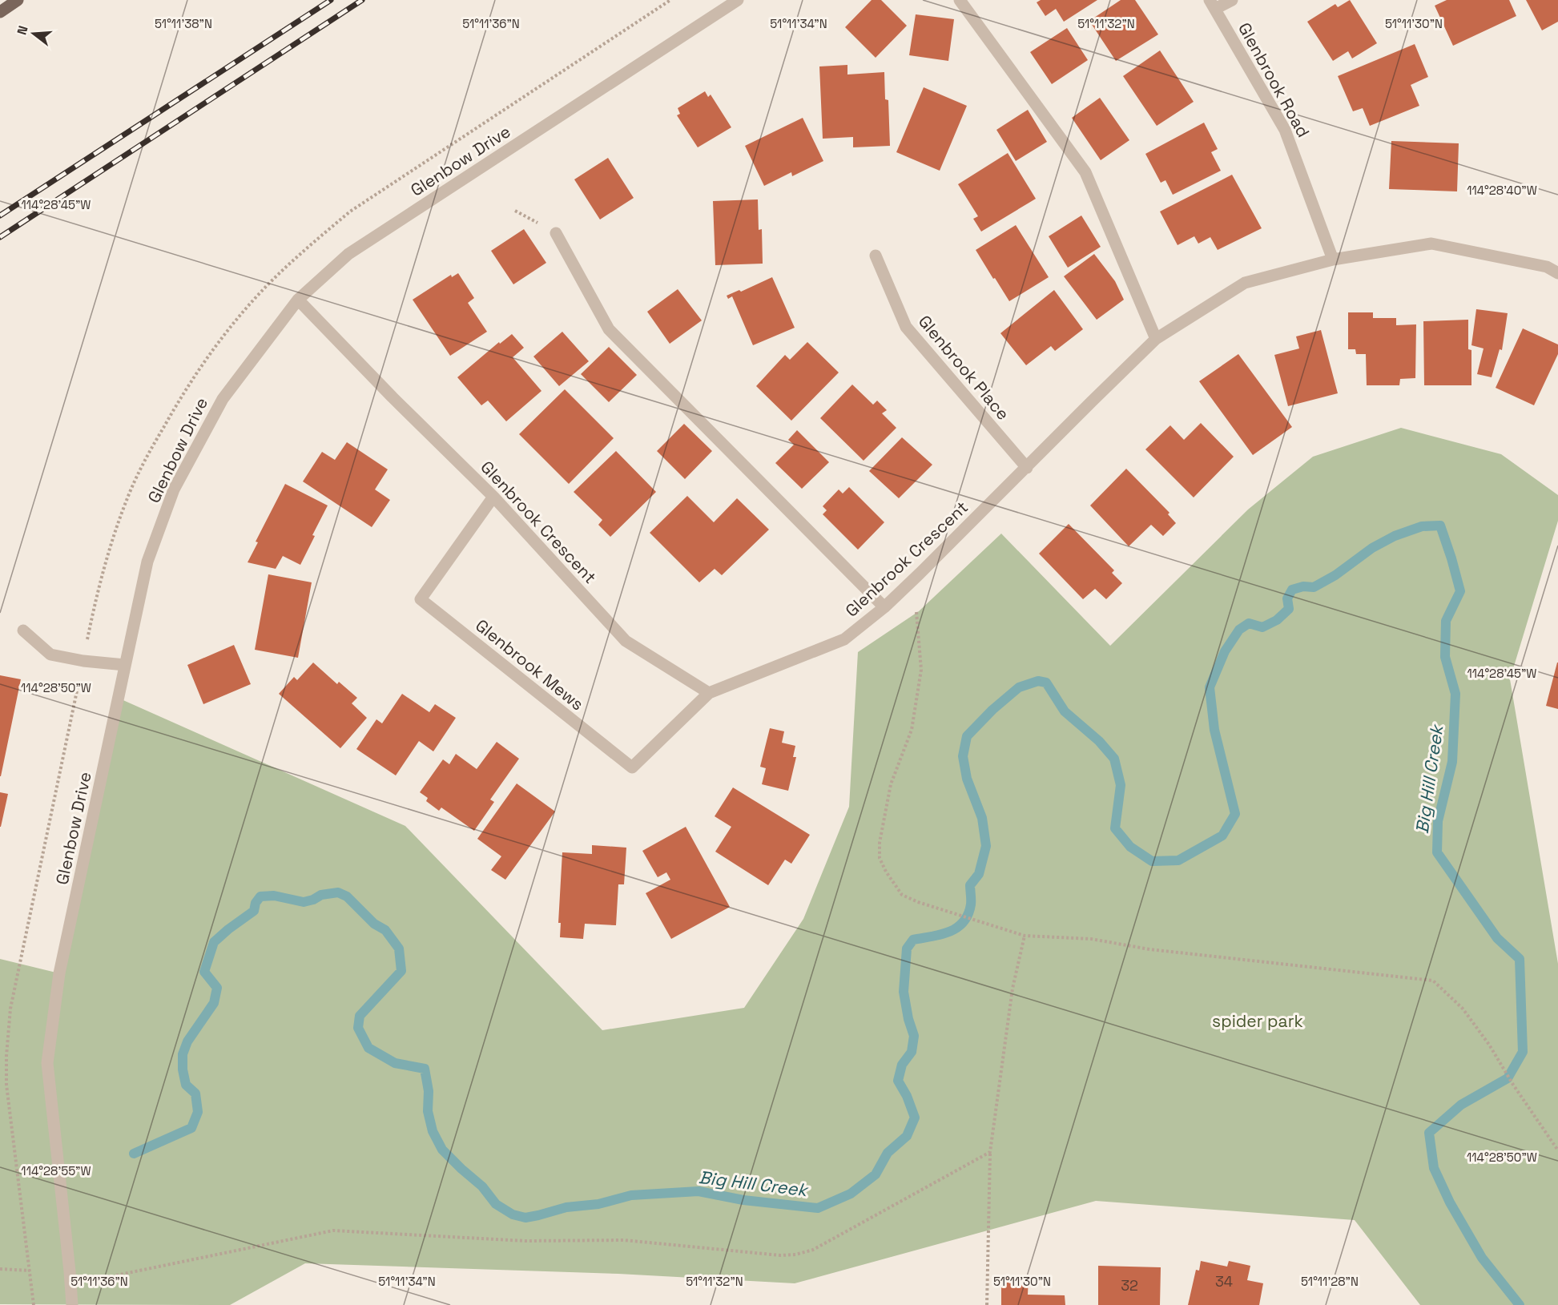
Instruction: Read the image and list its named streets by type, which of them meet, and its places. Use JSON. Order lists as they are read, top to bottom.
{
  "streets": {
    "street": [
      "Glenbrook Road",
      "Glenbow Drive",
      "Glenbrook Place",
      "Glenbrook Crescent",
      "Glenbrook Mews"
    ]
  },
  "crossings": [
    ["Glenbrook Road", "Glenbrook Crescent"],
    ["Glenbow Drive", "Glenbrook Crescent"],
    ["Glenbrook Place", "Glenbrook Crescent"],
    ["Glenbrook Crescent", "Glenbrook Mews"]
  ],
  "water": ["Big Hill Creek"],
  "parks": ["spider park"],
  "house_numbers": ["34", "32"],
  "north": "left",
  "coordinates": [
    "51°11'38\"N",
    "51°11'36\"N",
    "51°11'34\"N",
    "51°11'32\"N",
    "51°11'30\"N",
    "114°28'40\"W",
    "114°28'45\"W",
    "114°28'50\"W",
    "114°28'55\"W",
    "51°11'28\"N"
  ]
}
